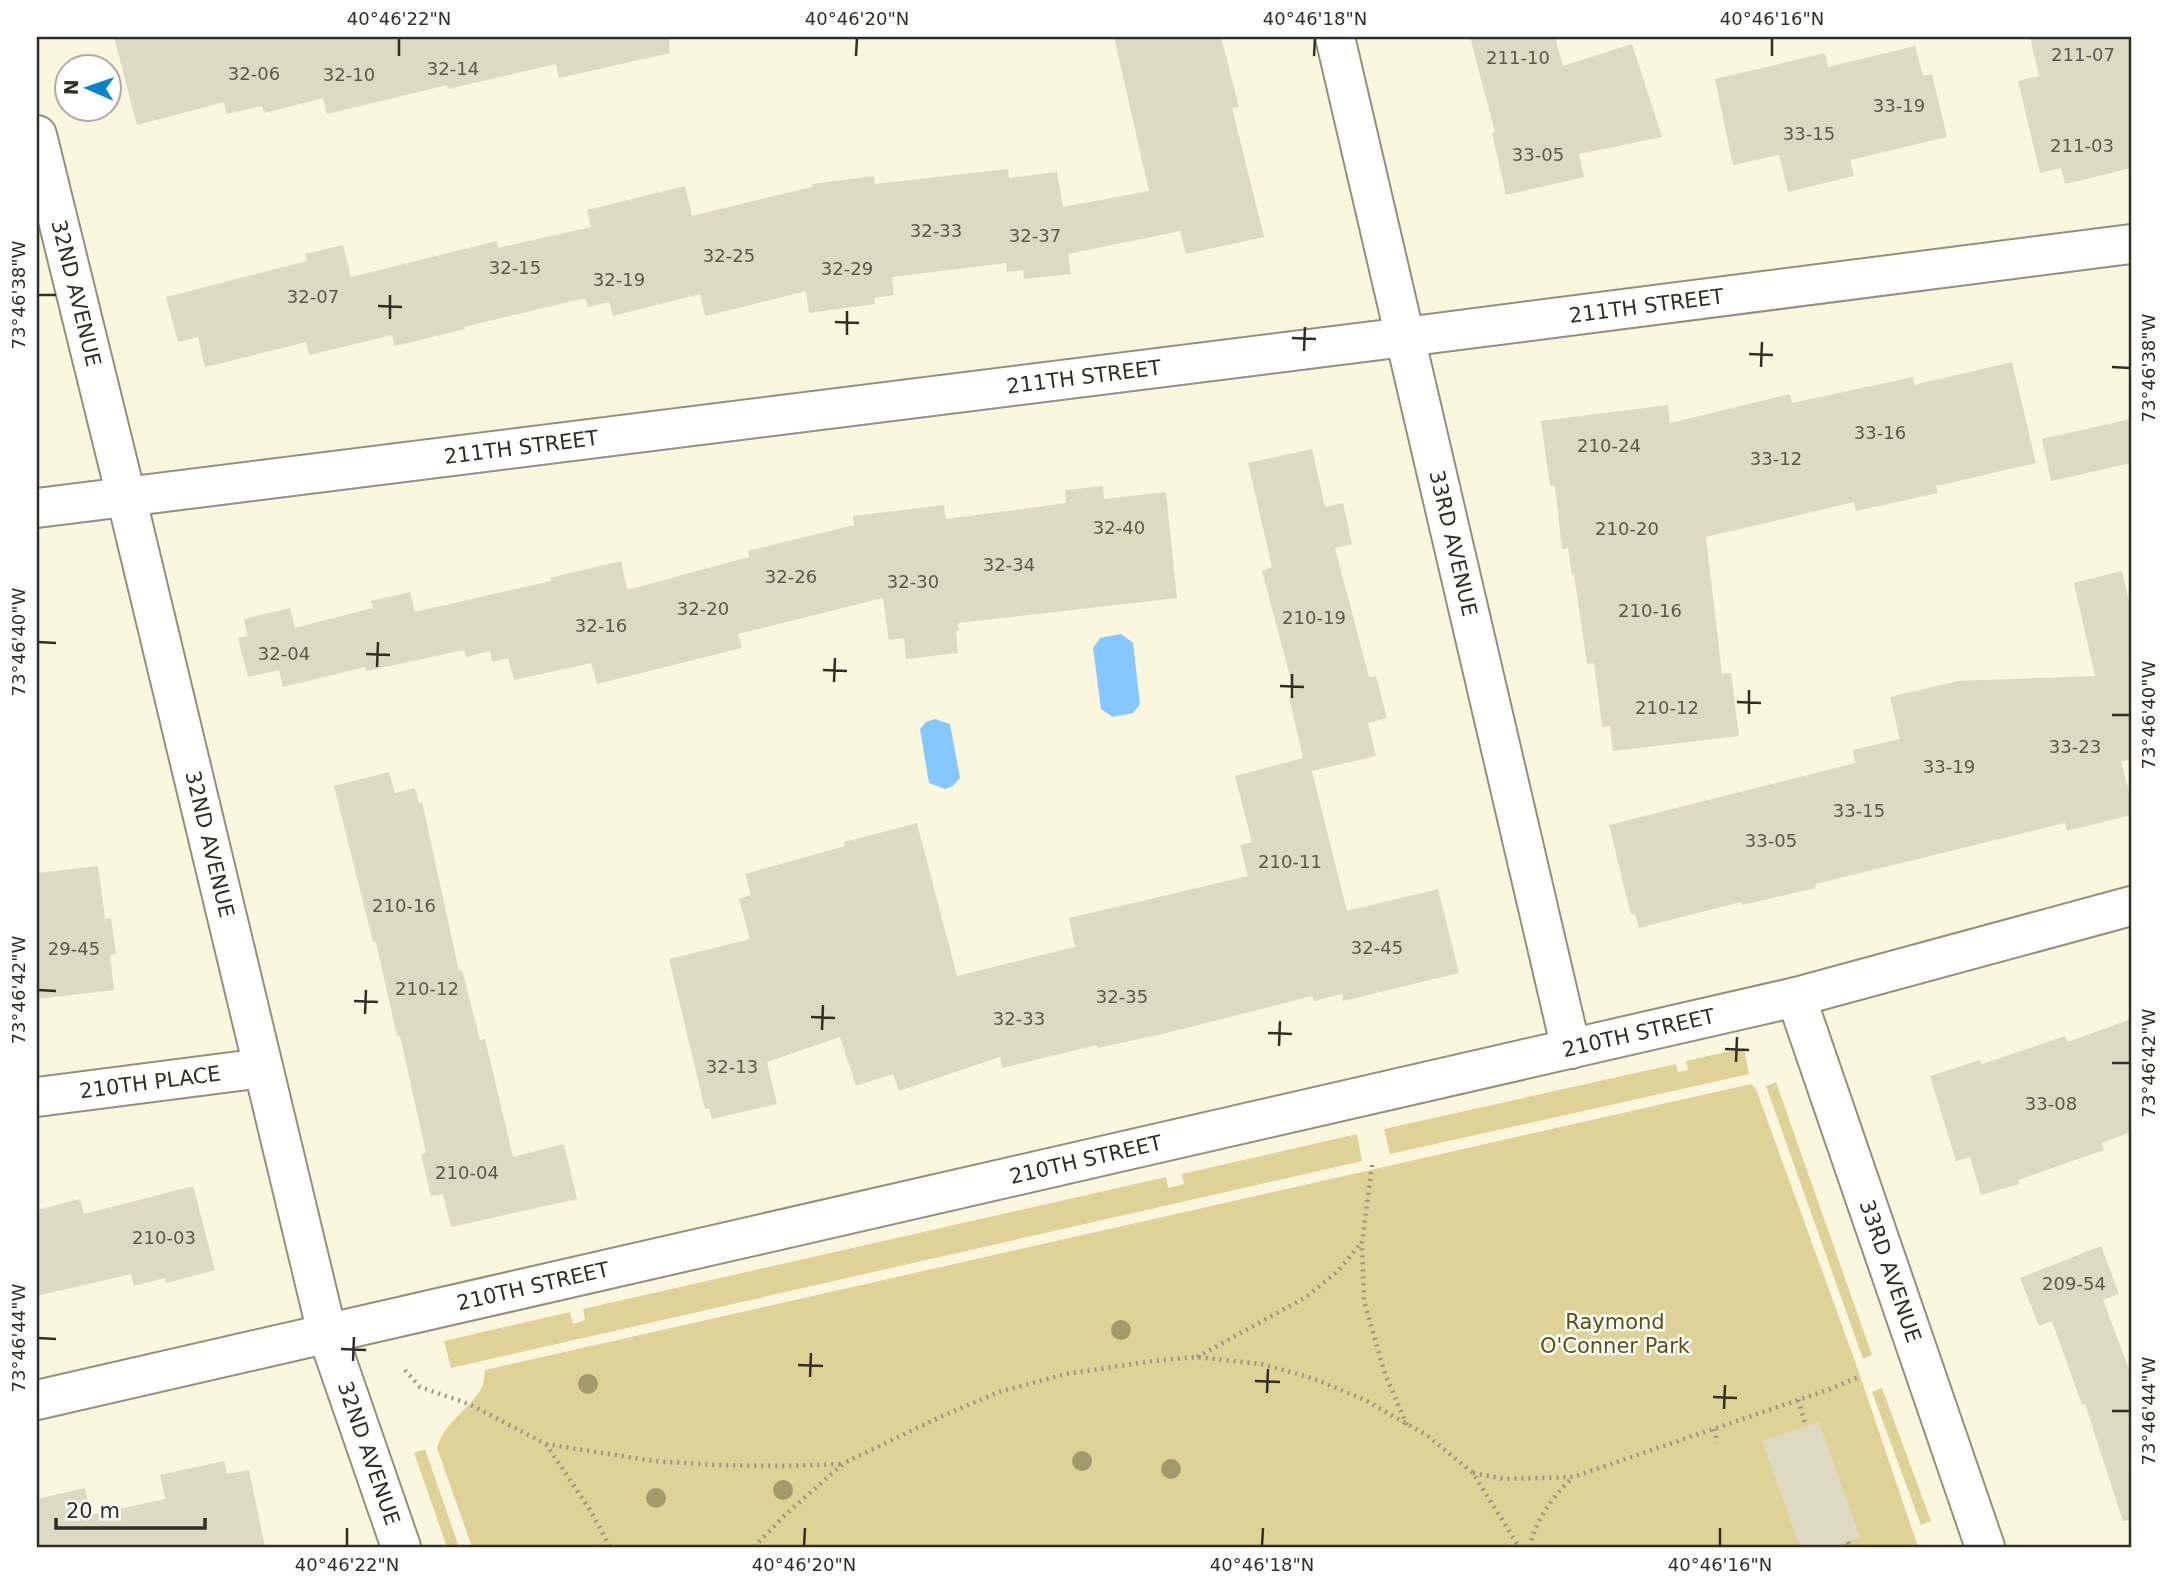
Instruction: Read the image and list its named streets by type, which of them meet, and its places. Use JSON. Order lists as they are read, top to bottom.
{
  "streets": {
    "street": [
      "32ND AVENUE",
      "211TH STREET",
      "33RD AVENUE",
      "210TH STREET",
      "210TH PLACE"
    ]
  },
  "crossings": [
    ["32ND AVENUE", "211TH STREET"],
    ["32ND AVENUE", "210TH STREET"],
    ["32ND AVENUE", "210TH PLACE"],
    ["211TH STREET", "33RD AVENUE"],
    ["33RD AVENUE", "210TH STREET"]
  ],
  "parks": ["Raymond O'Conner Park"],
  "house_numbers": [
    "211-07",
    "211-10",
    "32-14",
    "32-06",
    "32-10",
    "33-19",
    "33-15",
    "211-03",
    "33-05",
    "32-33",
    "32-37",
    "32-25",
    "32-15",
    "32-29",
    "32-19",
    "32-07",
    "33-16",
    "210-24",
    "33-12",
    "32-40",
    "210-20",
    "32-34",
    "32-26",
    "32-30",
    "32-20",
    "210-16",
    "210-19",
    "32-16",
    "32-04",
    "210-12",
    "33-23",
    "33-19",
    "33-15",
    "33-05",
    "210-11",
    "210-16",
    "32-45",
    "29-45",
    "210-12",
    "32-35",
    "32-33",
    "32-13",
    "33-08",
    "210-04",
    "210-03",
    "209-54"
  ],
  "scale_bar": "20 m",
  "north": "left",
  "coordinates": [
    "40°46'22\"N",
    "40°46'20\"N",
    "40°46'18\"N",
    "40°46'16\"N",
    "73°46'38\"W",
    "73°46'40\"W",
    "73°46'42\"W",
    "73°46'44\"W"
  ]
}
